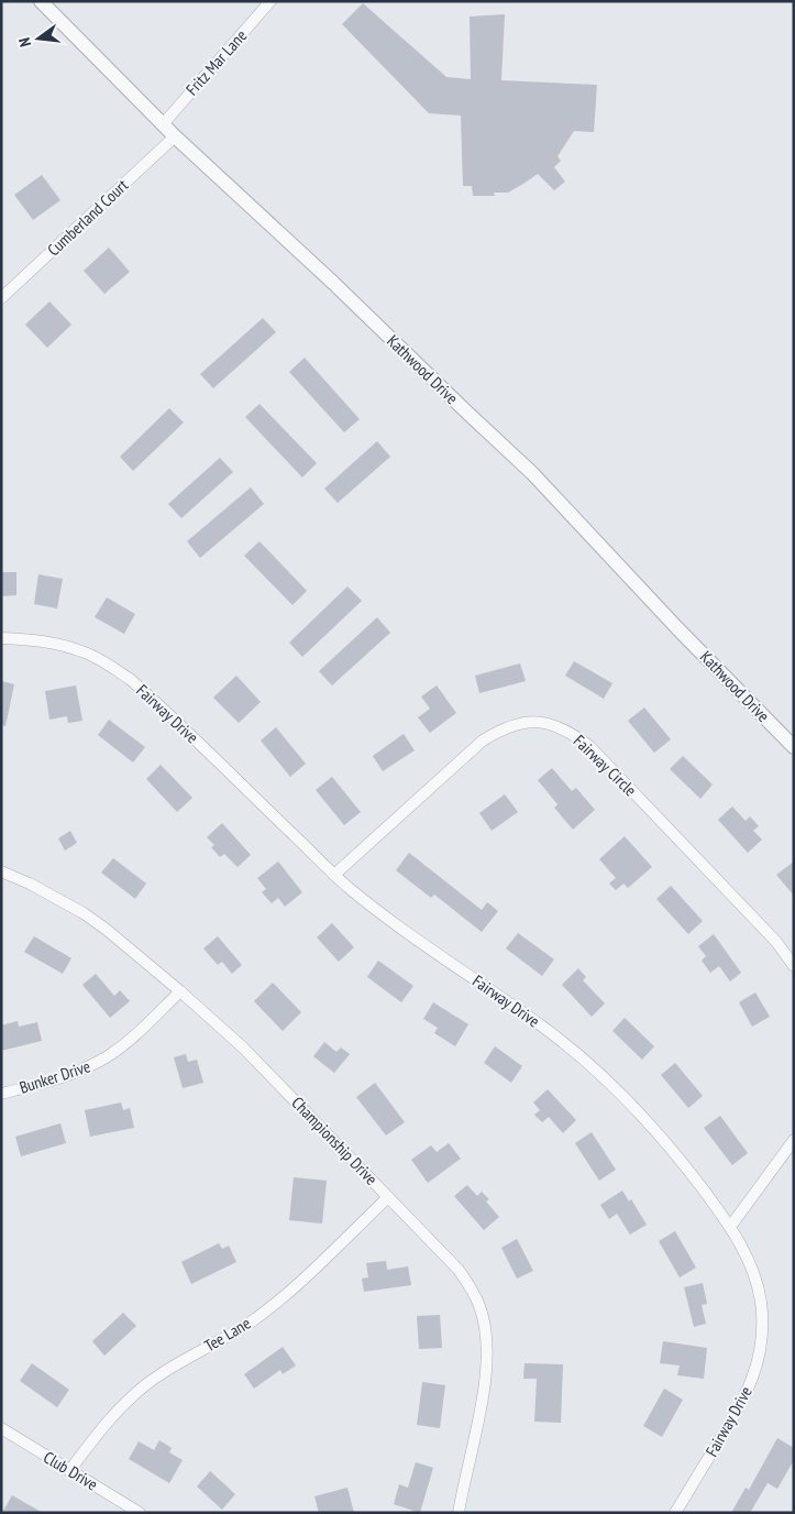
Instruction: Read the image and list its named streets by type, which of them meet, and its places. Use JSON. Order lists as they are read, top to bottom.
{
  "streets": {
    "street": [
      "Fritz Mar Lane",
      "Cumberland Court",
      "Kathwood Drive",
      "Fairway Drive",
      "Fairway Circle",
      "Bunker Drive",
      "Championship Drive",
      "Tee Lane",
      "Club Drive"
    ]
  },
  "crossings": [
    ["Fritz Mar Lane", "Kathwood Drive"],
    ["Cumberland Court", "Kathwood Drive"],
    ["Fairway Drive", "Fairway Circle"],
    ["Bunker Drive", "Championship Drive"],
    ["Championship Drive", "Tee Lane"],
    ["Tee Lane", "Club Drive"]
  ],
  "north": "left"
}
